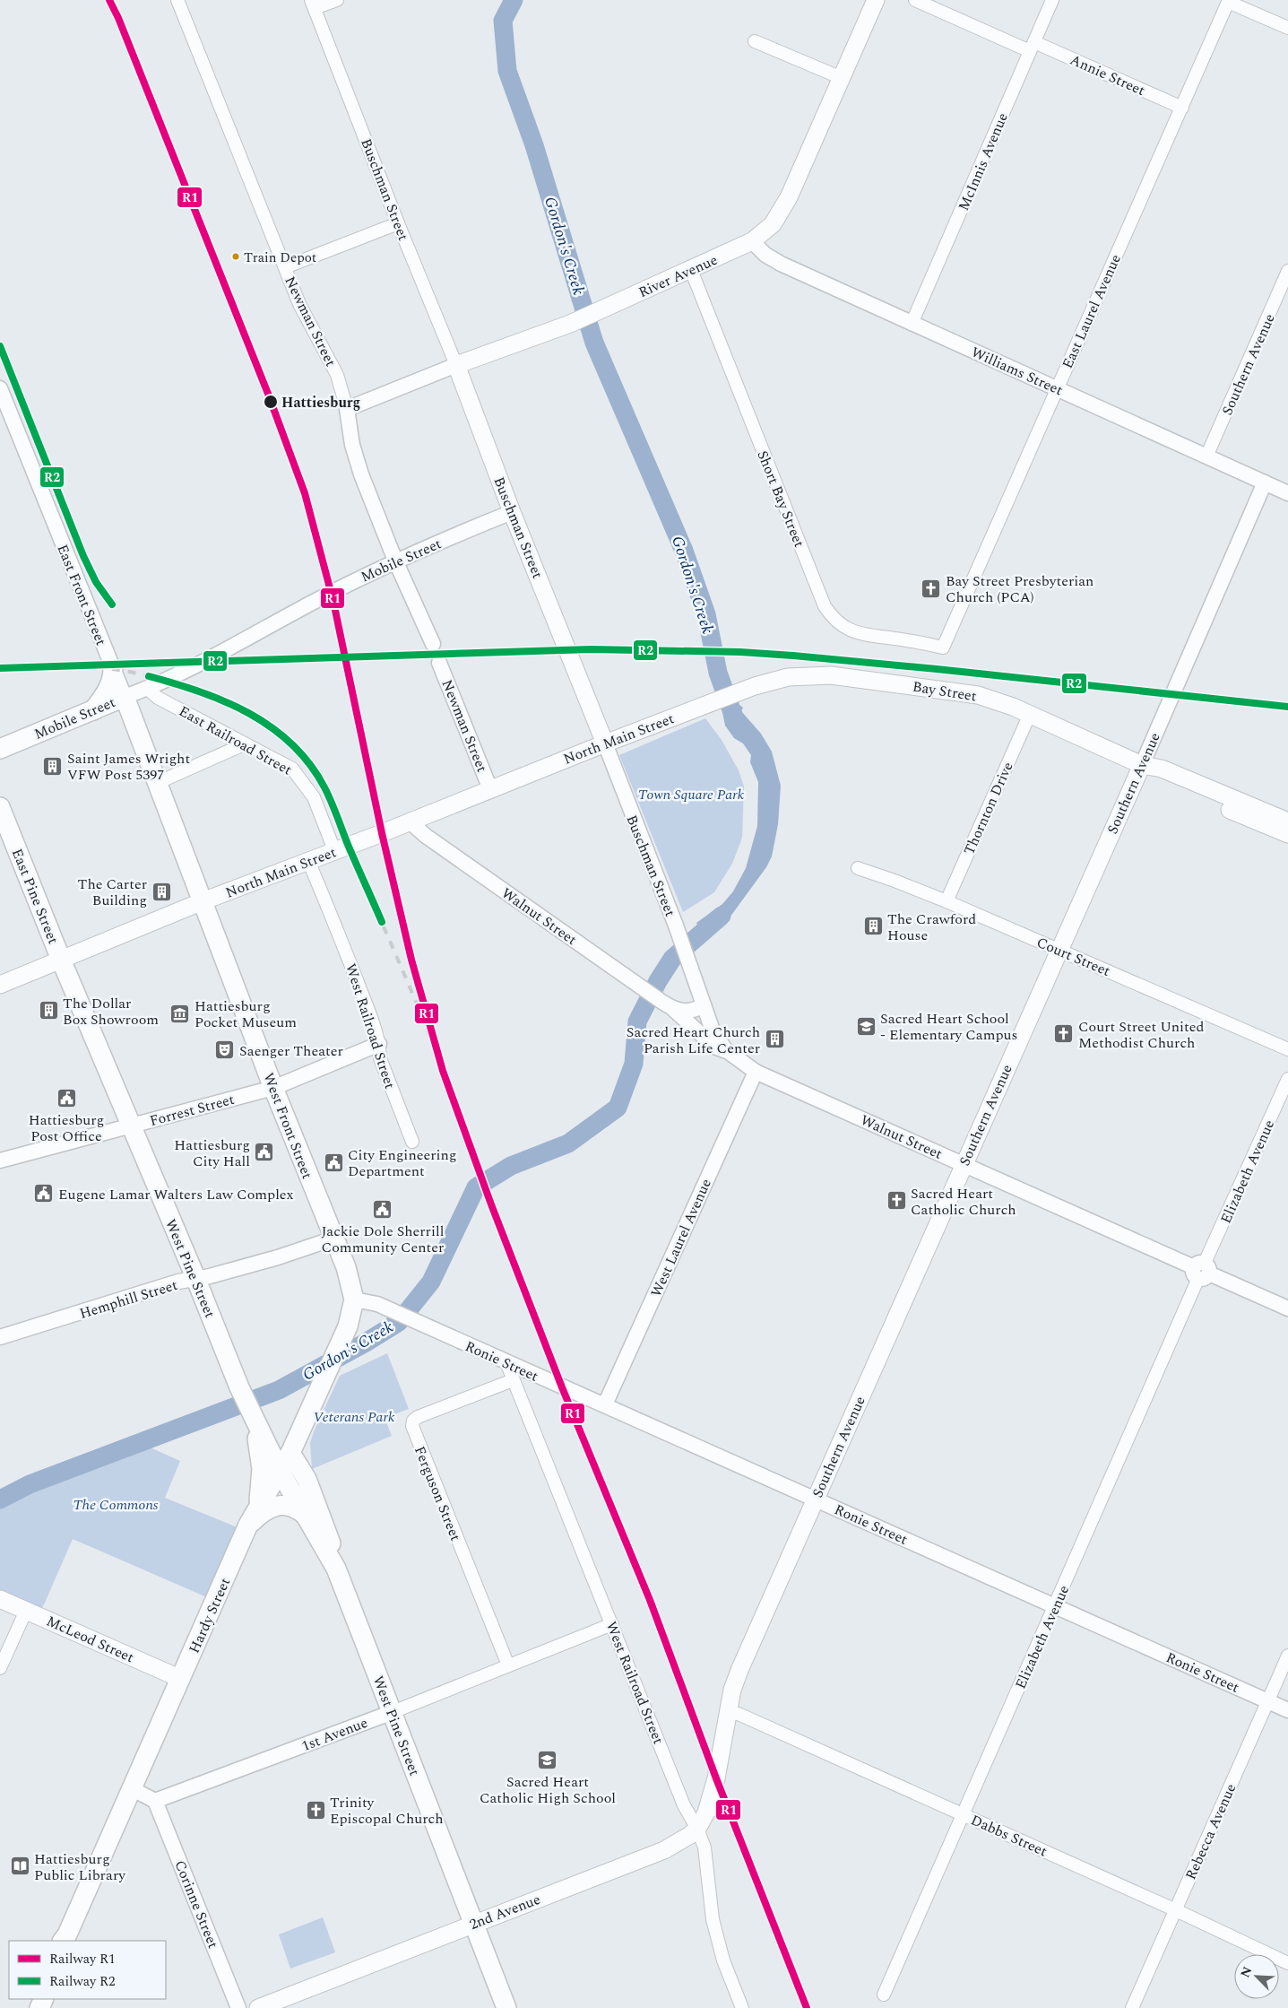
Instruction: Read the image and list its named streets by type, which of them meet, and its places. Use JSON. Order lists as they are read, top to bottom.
{
  "streets": {
    "main road": [
      "Buschman Street",
      "River Avenue",
      "Southern Avenue",
      "Mobile Street",
      "East Front Street",
      "Bay Street",
      "North Main Street",
      "East Pine Street",
      "West Front Street",
      "West Pine Street",
      "Hardy Street",
      "McLeod Street",
      "2nd Avenue"
    ],
    "street": [
      "Annie Street",
      "McInnis Avenue",
      "East Laurel Avenue",
      "Newman Street",
      "Williams Street",
      "Short Bay Street",
      "East Railroad Street",
      "Thornton Drive",
      "Walnut Street",
      "Court Street",
      "West Railroad Street",
      "Forrest Street",
      "Elizabeth Avenue",
      "West Laurel Avenue",
      "Hemphill Street",
      "Ronie Street",
      "Ferguson Street",
      "1st Avenue",
      "Rebecca Avenue",
      "Dabbs Street",
      "Corinne Street"
    ]
  },
  "crossings": [
    ["Annie Street", "McInnis Avenue"],
    ["Annie Street", "East Laurel Avenue"],
    ["McInnis Avenue", "Williams Street"],
    ["Buschman Street", "River Avenue"],
    ["Buschman Street", "Mobile Street"],
    ["Buschman Street", "North Main Street"],
    ["Buschman Street", "Walnut Street"],
    ["River Avenue", "Newman Street"],
    ["River Avenue", "Williams Street"],
    ["River Avenue", "Short Bay Street"],
    ["East Laurel Avenue", "Williams Street"],
    ["East Laurel Avenue", "Short Bay Street"],
    ["Newman Street", "Mobile Street"],
    ["Newman Street", "North Main Street"],
    ["Southern Avenue", "Williams Street"],
    ["Southern Avenue", "Bay Street"],
    ["Southern Avenue", "Walnut Street"],
    ["Southern Avenue", "Court Street"],
    ["Southern Avenue", "Ronie Street"],
    ["Southern Avenue", "Dabbs Street"],
    ["Southern Avenue", "2nd Avenue"],
    ["Mobile Street", "East Front Street"],
    ["Mobile Street", "East Railroad Street"],
    ["East Front Street", "North Main Street"],
    ["East Front Street", "West Front Street"],
    ["Bay Street", "North Main Street"],
    ["Bay Street", "Thornton Drive"],
    ["North Main Street", "East Railroad Street"],
    ["North Main Street", "East Pine Street"],
    ["North Main Street", "Walnut Street"],
    ["North Main Street", "West Railroad Street"],
    ["North Main Street", "West Front Street"],
    ["North Main Street", "West Pine Street"],
    ["Thornton Drive", "Court Street"],
    ["East Pine Street", "West Pine Street"],
    ["Walnut Street", "Elizabeth Avenue"],
    ["Walnut Street", "West Laurel Avenue"],
    ["West Railroad Street", "Forrest Street"],
    ["West Railroad Street", "Ronie Street"],
    ["West Railroad Street", "Ferguson Street"],
    ["West Railroad Street", "1st Avenue"],
    ["West Railroad Street", "2nd Avenue"],
    ["Forrest Street", "West Front Street"],
    ["Forrest Street", "West Pine Street"],
    ["West Front Street", "Hemphill Street"],
    ["West Front Street", "Ronie Street"],
    ["West Front Street", "Hardy Street"],
    ["Elizabeth Avenue", "Ronie Street"],
    ["Elizabeth Avenue", "Dabbs Street"],
    ["West Laurel Avenue", "Ronie Street"],
    ["West Pine Street", "Hemphill Street"],
    ["West Pine Street", "Hardy Street"],
    ["West Pine Street", "1st Avenue"],
    ["West Pine Street", "2nd Avenue"],
    ["Ronie Street", "Hardy Street"],
    ["Ronie Street", "Rebecca Avenue"],
    ["Ferguson Street", "1st Avenue"],
    ["Hardy Street", "McLeod Street"],
    ["1st Avenue", "Corinne Street"],
    ["Rebecca Avenue", "Dabbs Street"]
  ],
  "water": ["Gordon's Creek"],
  "parks": ["Town Square Park", "Veterans Park", "The Commons"],
  "places": {
    "other": ["Train Depot", "Hattiesburg"],
    "church": [
      "Bay Street Presbyterian Church (PCA)",
      "Court Street United Methodist Church",
      "Sacred Heart Catholic Church",
      "Trinity Episcopal Church"
    ],
    "building": [
      "Saint James Wright VFW Post 5397",
      "The Carter Building",
      "The Crawford House",
      "The Dollar Box Showroom",
      "Sacred Heart Church Parish Life Center"
    ],
    "museum": ["Hattiesburg Pocket Museum"],
    "school or university": ["Sacred Heart School - Elementary Campus", "Sacred Heart Catholic High School"],
    "theatre": ["Saenger Theater"],
    "public building": [
      "Hattiesburg Post Office",
      "Hattiesburg City Hall",
      "City Engineering Department",
      "Eugene Lamar Walters Law Complex",
      "Jackie Dole Sherrill Community Center"
    ],
    "library": ["Hattiesburg Public Library"]
  },
  "lines": ["rail line R1", "rail line R2"],
  "legend": ["Railway R1", "Railway R2"],
  "north": "top left"
}
